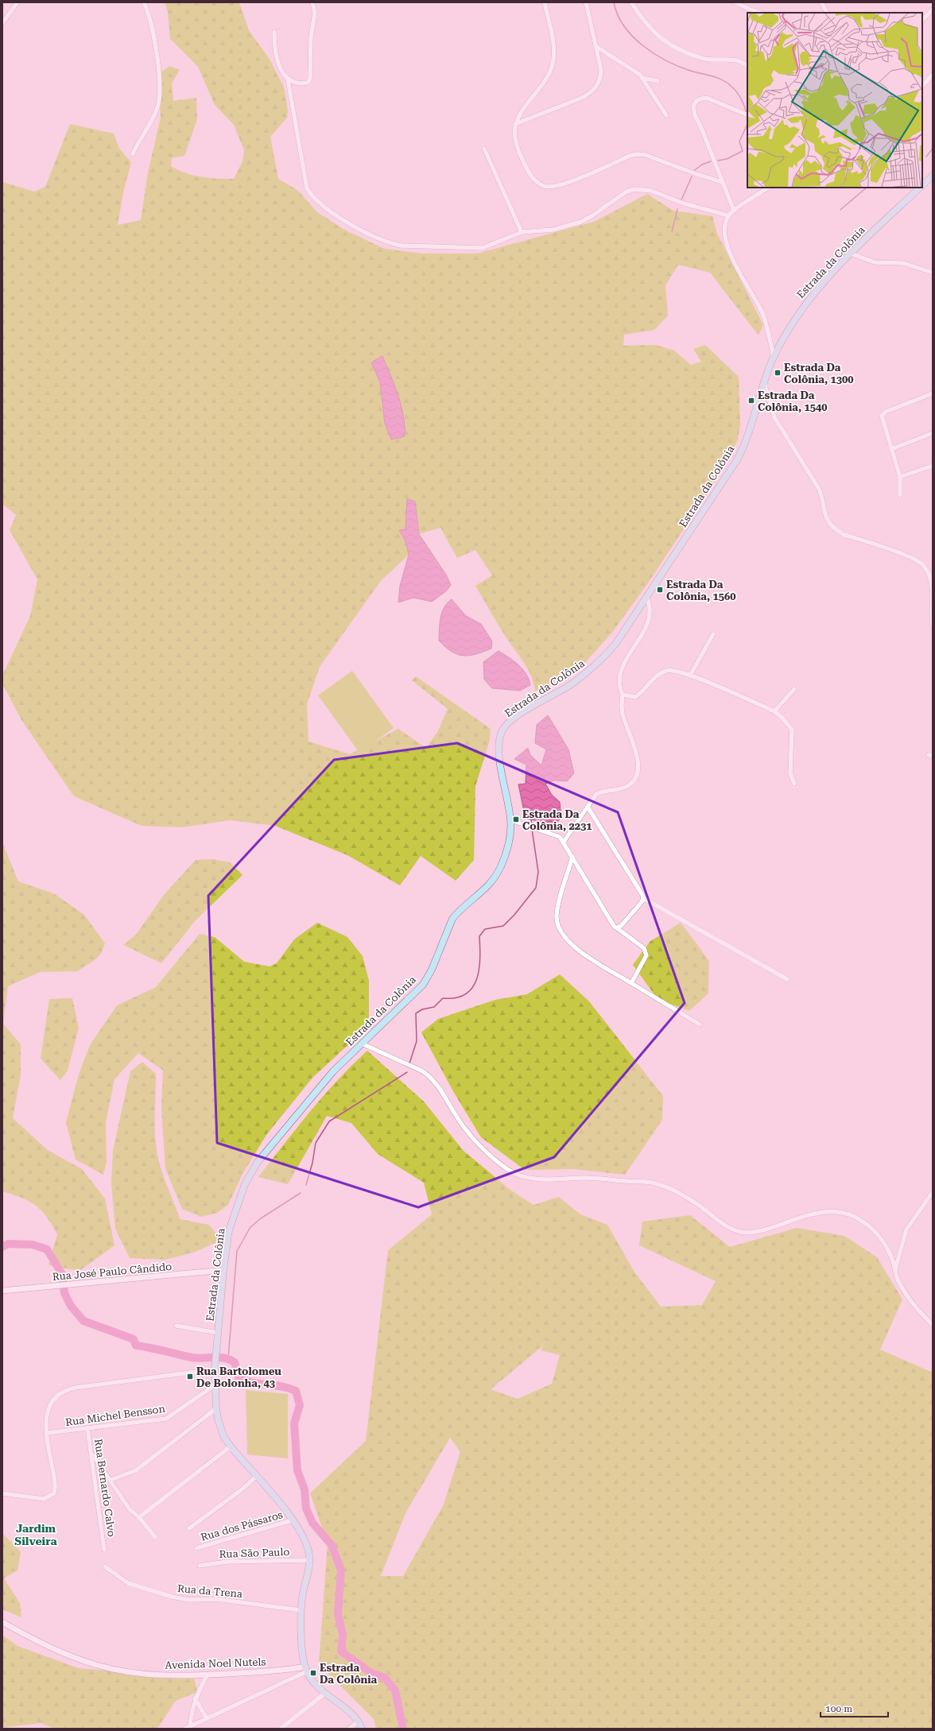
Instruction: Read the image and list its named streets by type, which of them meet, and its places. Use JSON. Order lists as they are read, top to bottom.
{
  "streets": {
    "main road": ["Estrada da Colônia"],
    "street": [
      "Rua José Paulo Cândido",
      "Rua Michel Bensson",
      "Rua Bernardo Calvo",
      "Rua dos Pássaros",
      "Rua São Paulo",
      "Rua da Trena",
      "Avenida Noel Nutels"
    ]
  },
  "crossings": [
    ["Estrada da Colônia", "Rua José Paulo Cândido"],
    ["Estrada da Colônia", "Rua Michel Bensson"],
    ["Estrada da Colônia", "Rua dos Pássaros"],
    ["Estrada da Colônia", "Rua São Paulo"],
    ["Estrada da Colônia", "Rua da Trena"],
    ["Estrada da Colônia", "Avenida Noel Nutels"],
    ["Rua Michel Bensson", "Rua Bernardo Calvo"]
  ],
  "districts": ["Jardim Silveira"],
  "places": {
    "transit": [
      "Estrada Da Colônia, 1300",
      "Estrada Da Colônia, 1540",
      "Estrada Da Colônia, 1560",
      "Estrada Da Colônia, 2231",
      "Rua Bartolomeu De Bolonha, 43",
      "Estrada Da Colônia"
    ]
  },
  "scale_bar": "100 m"
}
